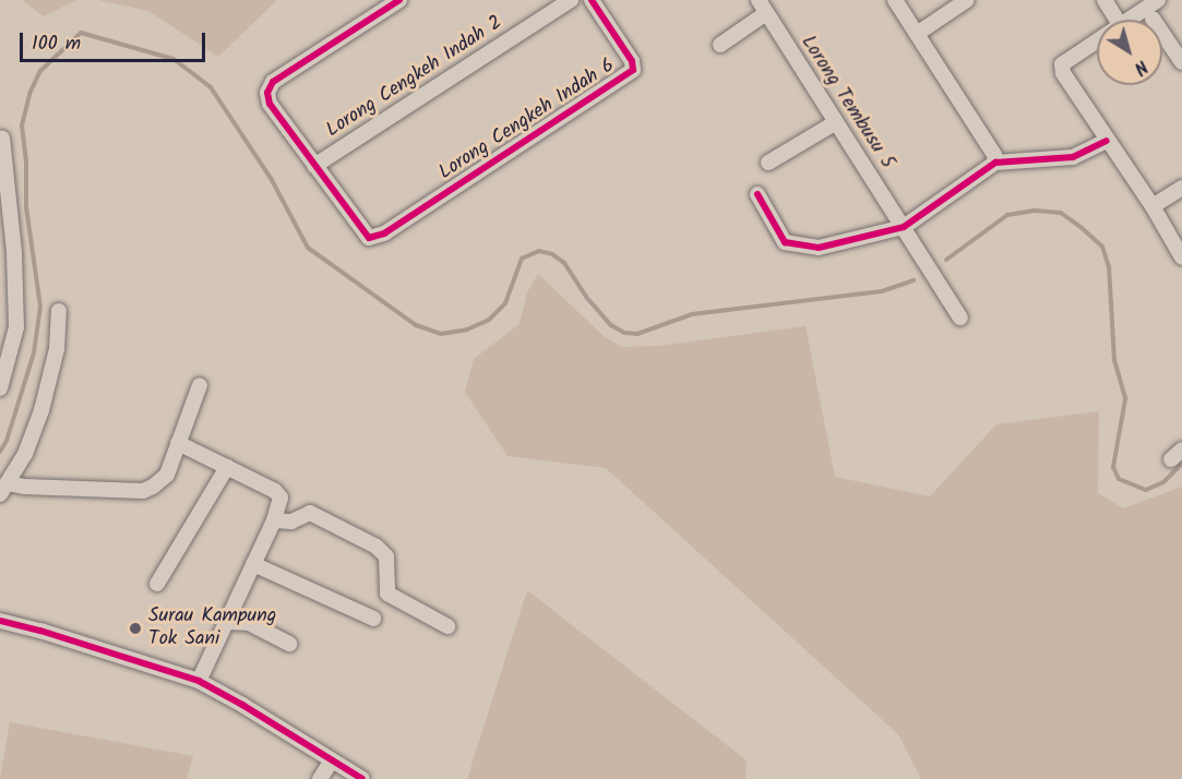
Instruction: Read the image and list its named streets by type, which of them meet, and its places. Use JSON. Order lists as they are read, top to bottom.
{
  "streets": {
    "street": ["Lorong Cengkeh Indah 2", "Lorong Tembusu 5", "Lorong Cengkeh Indah 6"]
  },
  "crossings": [
    ["Lorong Cengkeh Indah 2", "Lorong Cengkeh Indah 6"]
  ],
  "places": ["Surau Kampung Tok Sani"],
  "scale_bar": "100 m",
  "north": "bottom right"
}
